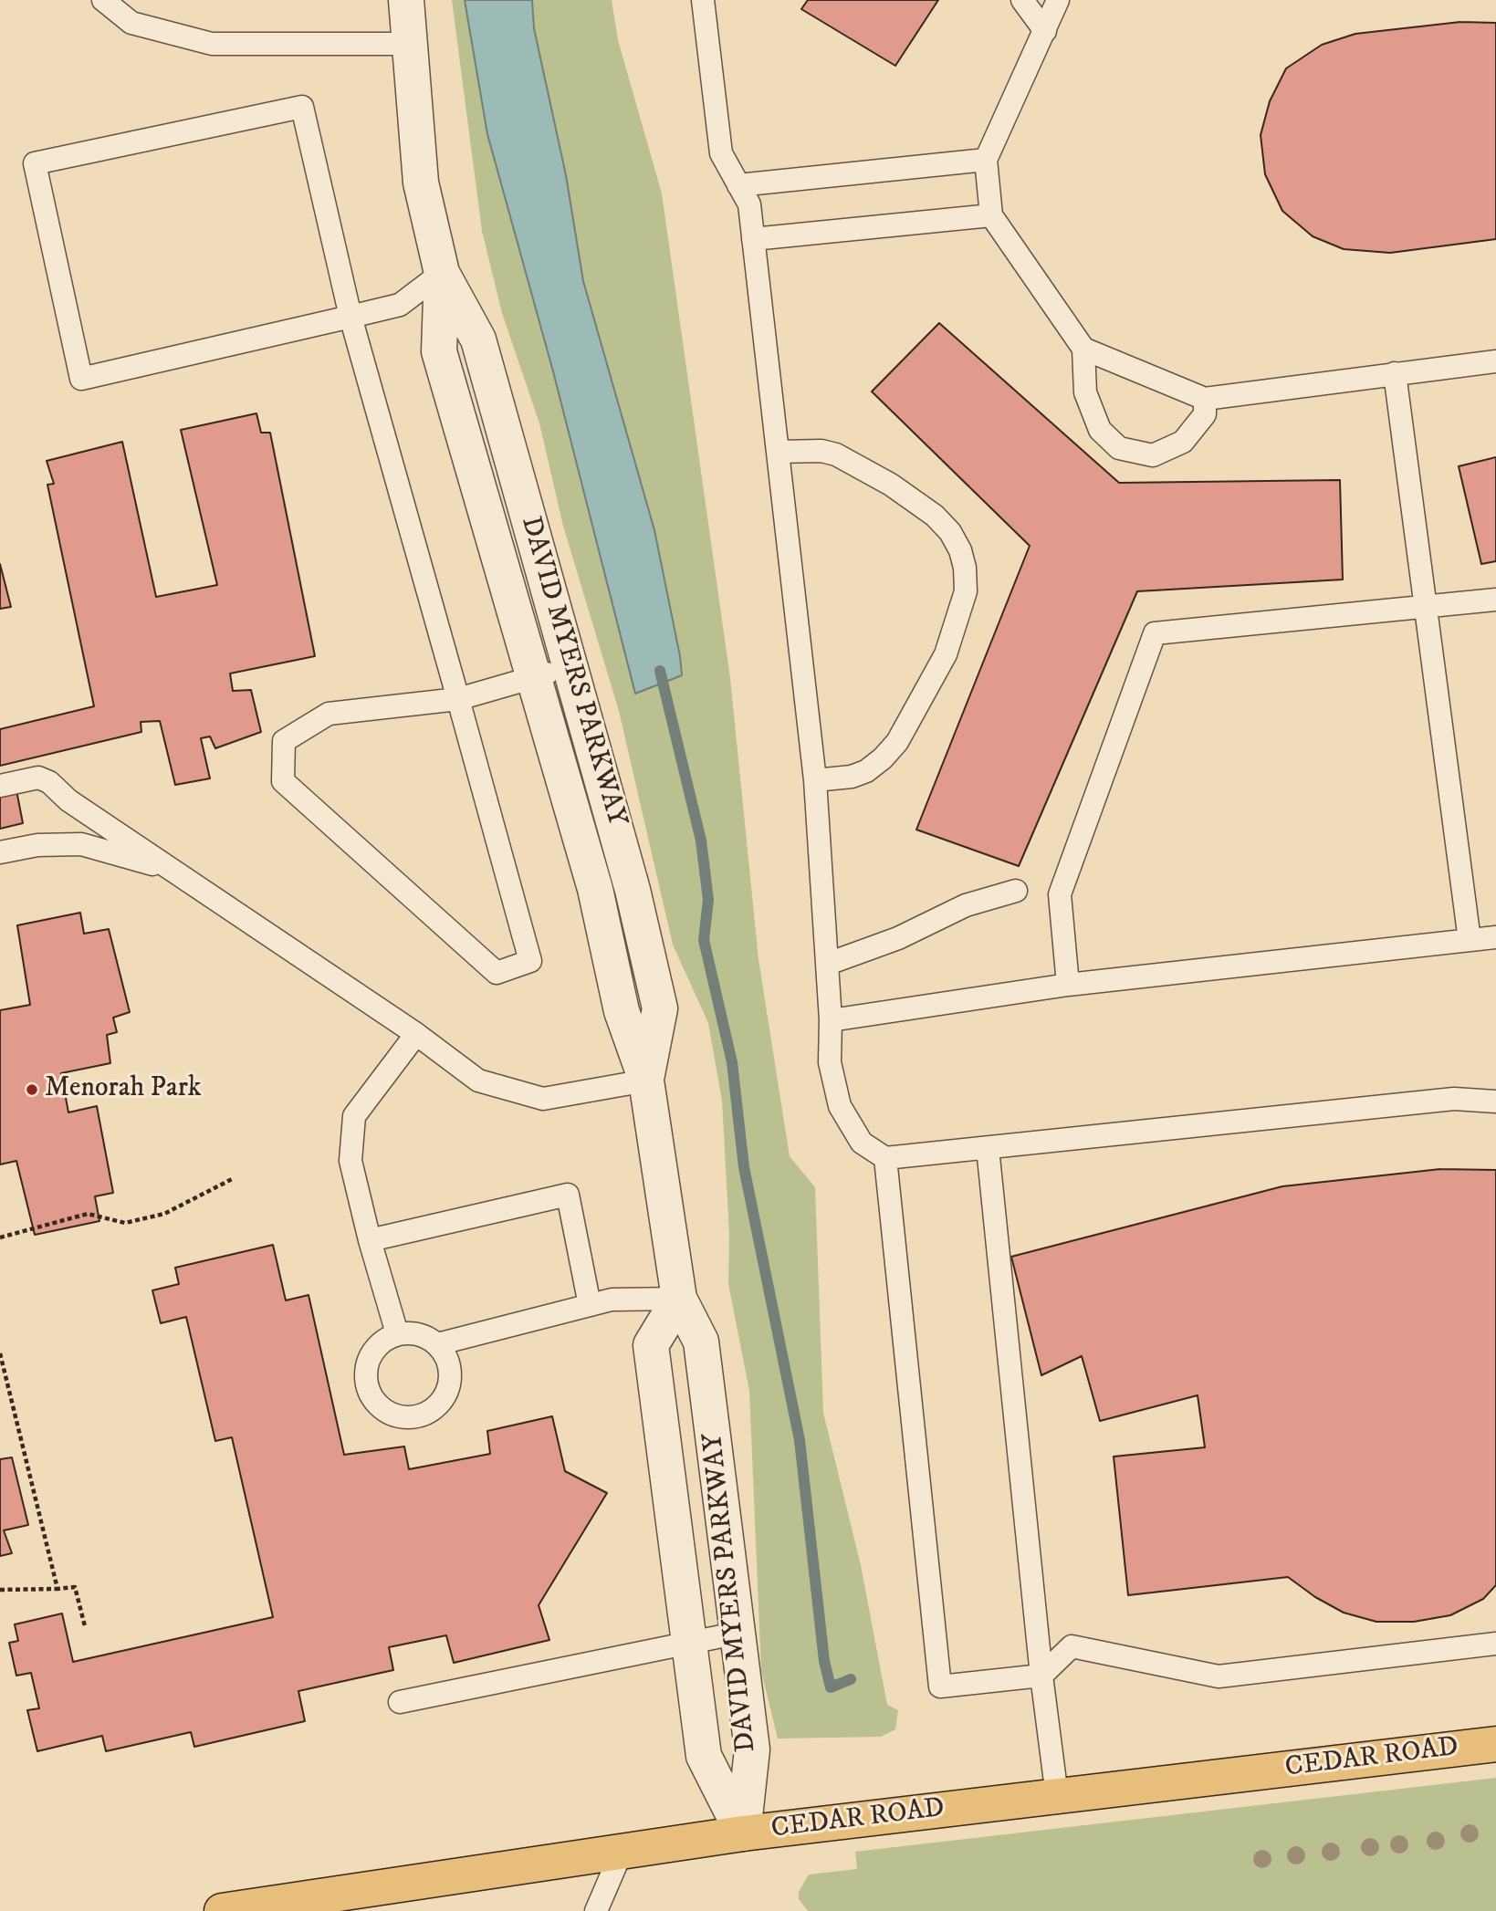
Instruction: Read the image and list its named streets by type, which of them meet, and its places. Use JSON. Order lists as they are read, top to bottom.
{
  "streets": {
    "main road": ["CEDAR ROAD"],
    "street": ["DAVID MYERS PARKWAY"]
  },
  "crossings": [
    ["DAVID MYERS PARKWAY", "CEDAR ROAD"]
  ],
  "places": ["Menorah Park"]
}
